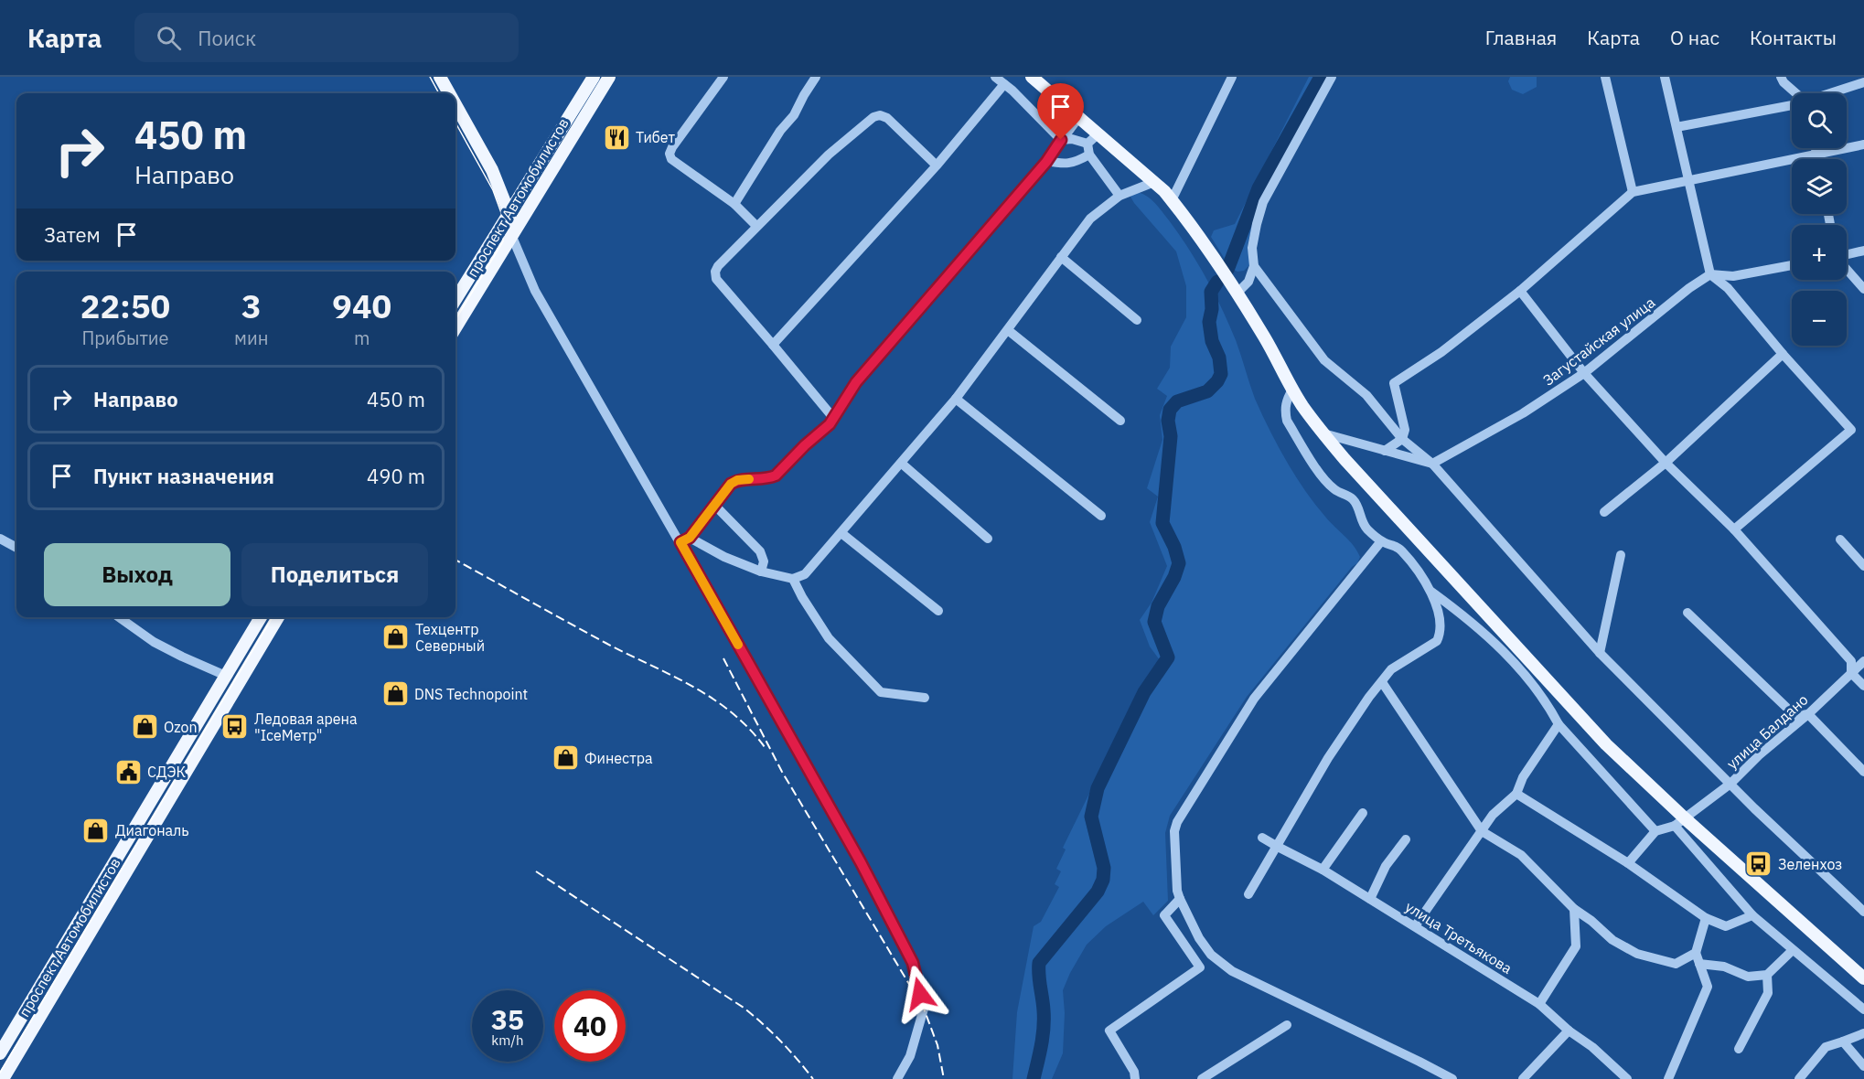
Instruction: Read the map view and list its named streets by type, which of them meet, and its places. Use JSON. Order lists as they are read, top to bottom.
{
  "streets": {
    "main road": ["проспект Автомобилистов"],
    "street": ["Загустайская улица", "улица Балдано", "улица Третьякова"]
  },
  "places": {
    "restaurant": ["Тибет"],
    "shop": [
      "Техцентр Северный",
      "DNS Technopoint",
      "Ozon",
      "Финестра",
      "Диагональ"
    ],
    "bus stop": ["Ледовая арена \"IceМетр\"", "Зеленхоз"],
    "public building": ["СДЭК"]
  },
  "page": {
    "header": "Карта",
    "search": "Поиск",
    "nav": [
      "Главная",
      "Карта",
      "О нас",
      "Контакты"
    ],
    "map_buttons": ["+", "−"],
    "turn": ["450 m", "Направо"],
    "then": "Затем",
    "eta": [
      "22:50",
      "Прибытие",
      "3",
      "мин",
      "940",
      "m"
    ],
    "list": [
      {
        "name": "Направо",
        "value": "450 m"
      },
      {
        "name": "Пункт назначения",
        "value": "490 m"
      }
    ],
    "buttons": ["Выход", "Поделиться"],
    "speed": "35 km/h",
    "limit": "40"
  }
}
